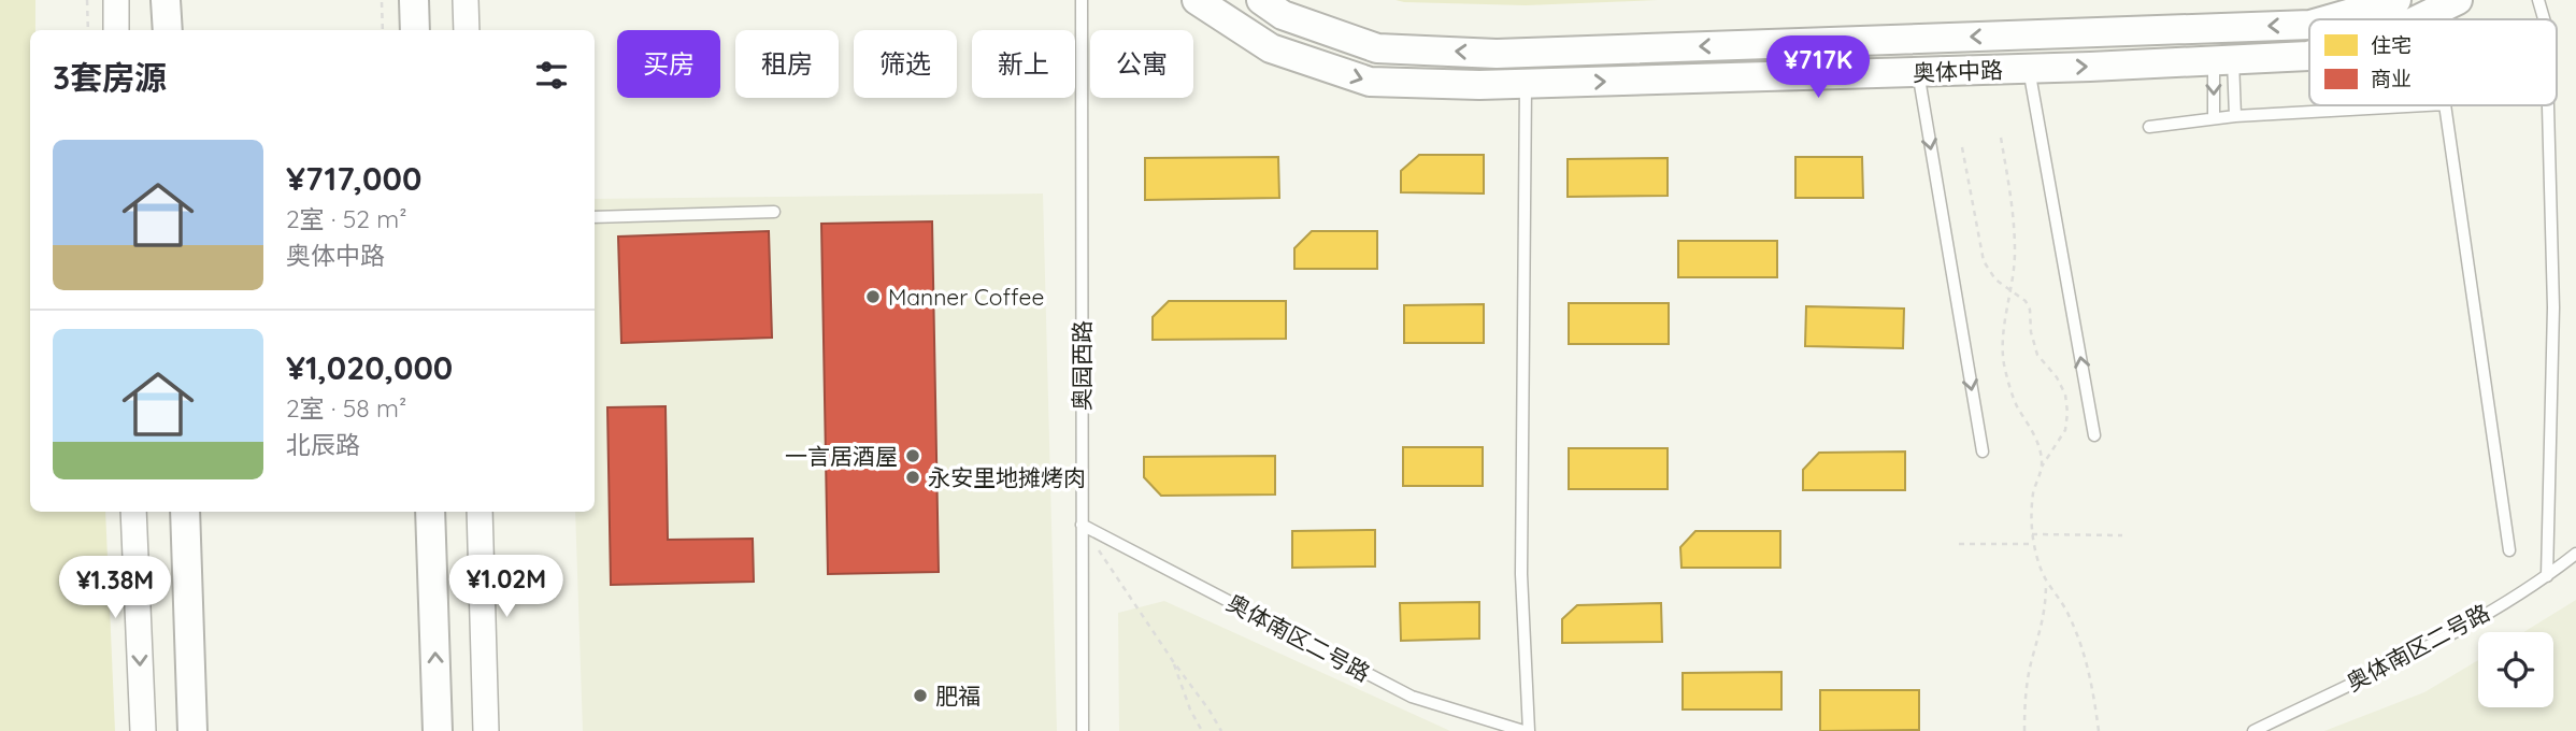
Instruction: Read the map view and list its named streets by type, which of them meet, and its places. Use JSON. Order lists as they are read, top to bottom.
{
  "streets": {
    "main road": ["奥体中路"],
    "lane": ["奥园西路", "奥体南区二号路"]
  },
  "crossings": [
    ["奥园西路", "奥体南区二号路"]
  ],
  "places": [
    "Manner Coffee",
    "一言居酒屋",
    "永安里地摊烤肉",
    "肥福"
  ],
  "legend": ["住宅", "商业"],
  "page": {
    "chip": [
      "买房",
      "租房",
      "筛选",
      "新上",
      "公寓"
    ],
    "heading": "3套房源",
    "price": ["¥717K", "¥1.02M", "¥1.38M"],
    "list": [
      {
        "name": "¥717,000",
        "note": "2室 · 52 m² · 奥体中路"
      },
      {
        "name": "¥1,020,000",
        "note": "2室 · 58 m² · 北辰路"
      }
    ]
  }
}
